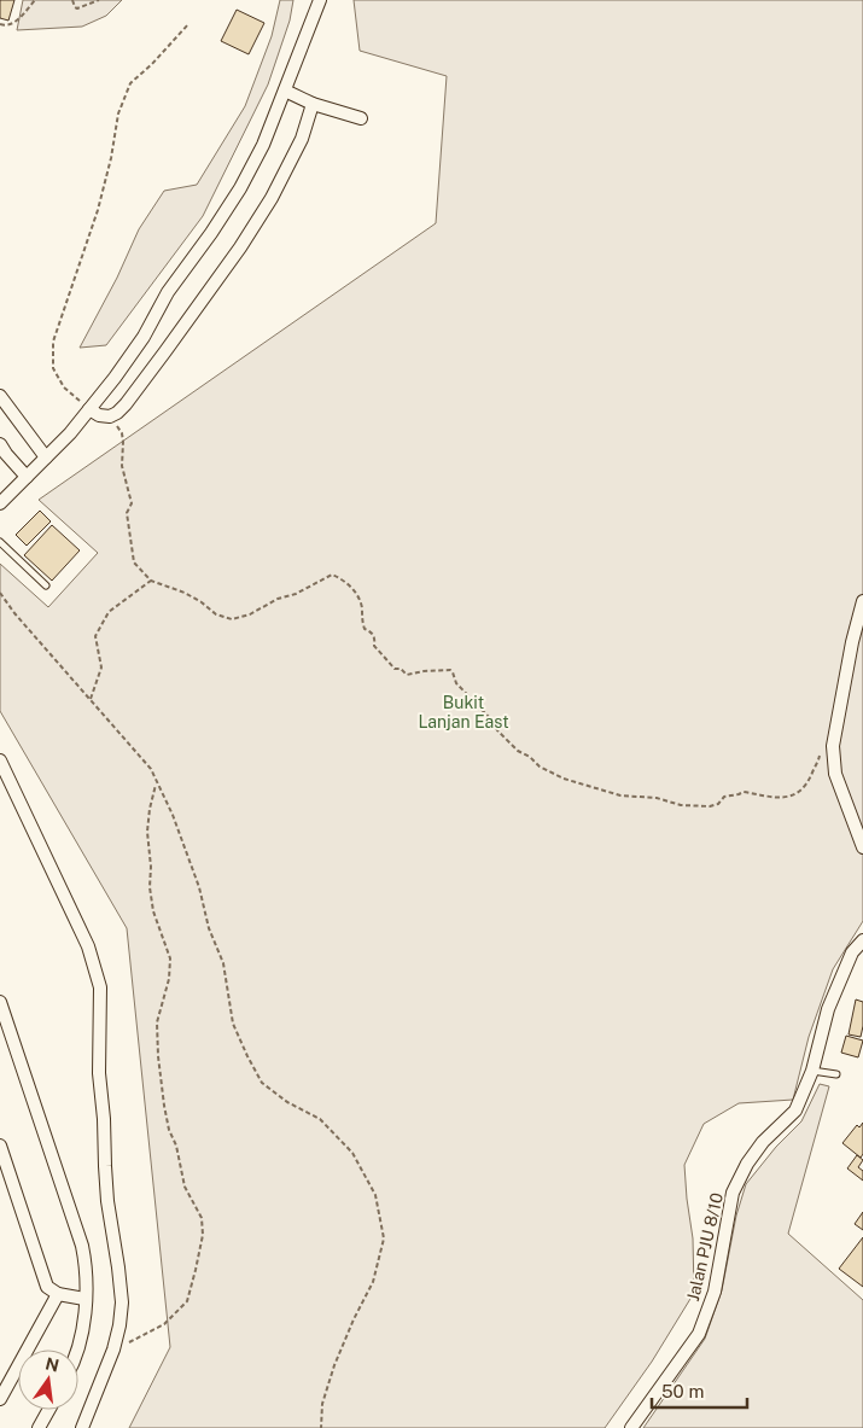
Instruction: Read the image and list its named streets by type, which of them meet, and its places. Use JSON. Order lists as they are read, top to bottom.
{
  "streets": {
    "street": ["Jalan PJU 8/10"]
  },
  "parks": ["Bukit Lanjan East"],
  "scale_bar": "50 m",
  "north": "top"
}
